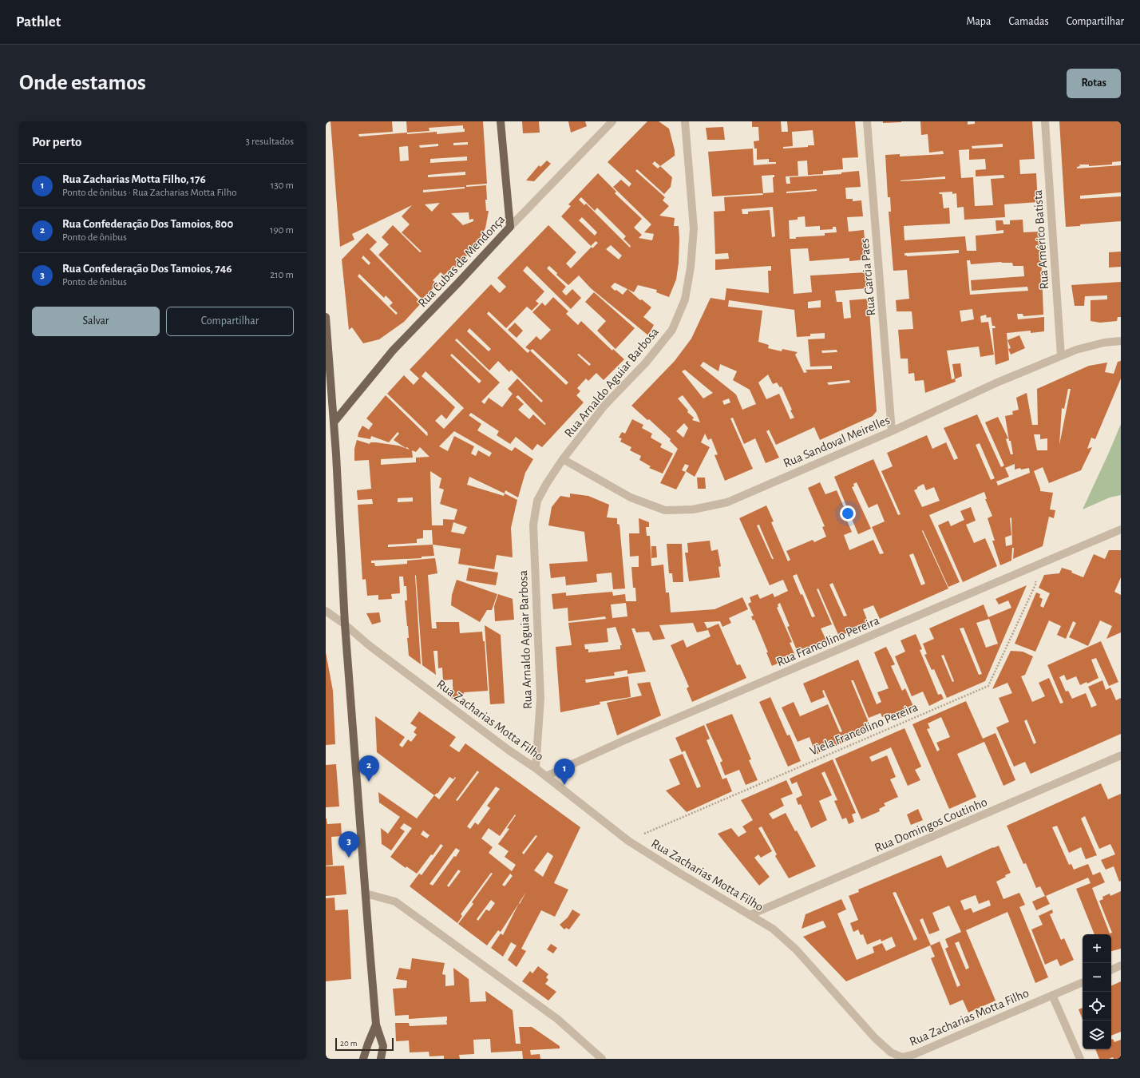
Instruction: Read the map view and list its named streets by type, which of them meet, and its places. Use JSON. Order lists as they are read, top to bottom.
{
  "streets": {
    "main road": ["Rua Cubas de Mendonça"],
    "street": [
      "Rua Américo Batista",
      "Rua Garcia Paes",
      "Rua Arnaldo Aguiar Barbosa",
      "Rua Sandoval Meirelles",
      "Rua Francolino Pereira",
      "Rua Zacharias Motta Filho",
      "Rua Domingos Coutinho"
    ],
    "path": ["Viela Francolino Pereira"]
  },
  "crossings": [
    ["Rua Américo Batista", "Rua Sandoval Meirelles"],
    ["Rua Garcia Paes", "Rua Sandoval Meirelles"],
    ["Rua Arnaldo Aguiar Barbosa", "Rua Sandoval Meirelles"],
    ["Rua Arnaldo Aguiar Barbosa", "Rua Zacharias Motta Filho"],
    ["Rua Francolino Pereira", "Rua Zacharias Motta Filho"],
    ["Rua Francolino Pereira", "Viela Francolino Pereira"],
    ["Rua Zacharias Motta Filho", "Viela Francolino Pereira"],
    ["Rua Zacharias Motta Filho", "Rua Domingos Coutinho"]
  ],
  "scale_bar": "20 m",
  "page": {
    "header": "Pathlet",
    "nav": ["Mapa", "Camadas", "Compartilhar"],
    "buttons": [
      "Rotas",
      ["Salvar", "Compartilhar"]
    ],
    "title": "Onde estamos",
    "heading": ["Por perto", "3 resultados"],
    "list": [
      {
        "mark": "1",
        "name": "Rua Zacharias Motta Filho, 176",
        "note": "Ponto de ônibus · Rua Zacharias Motta Filho",
        "value": "130 m"
      },
      {
        "mark": "2",
        "name": "Rua Confederação Dos Tamoios, 800",
        "note": "Ponto de ônibus",
        "value": "190 m"
      },
      {
        "mark": "3",
        "name": "Rua Confederação Dos Tamoios, 746",
        "note": "Ponto de ônibus",
        "value": "210 m"
      }
    ],
    "pins": ["2", "1", "3"],
    "map_buttons": ["+", "−"],
    "scale": "20 m"
  }
}
